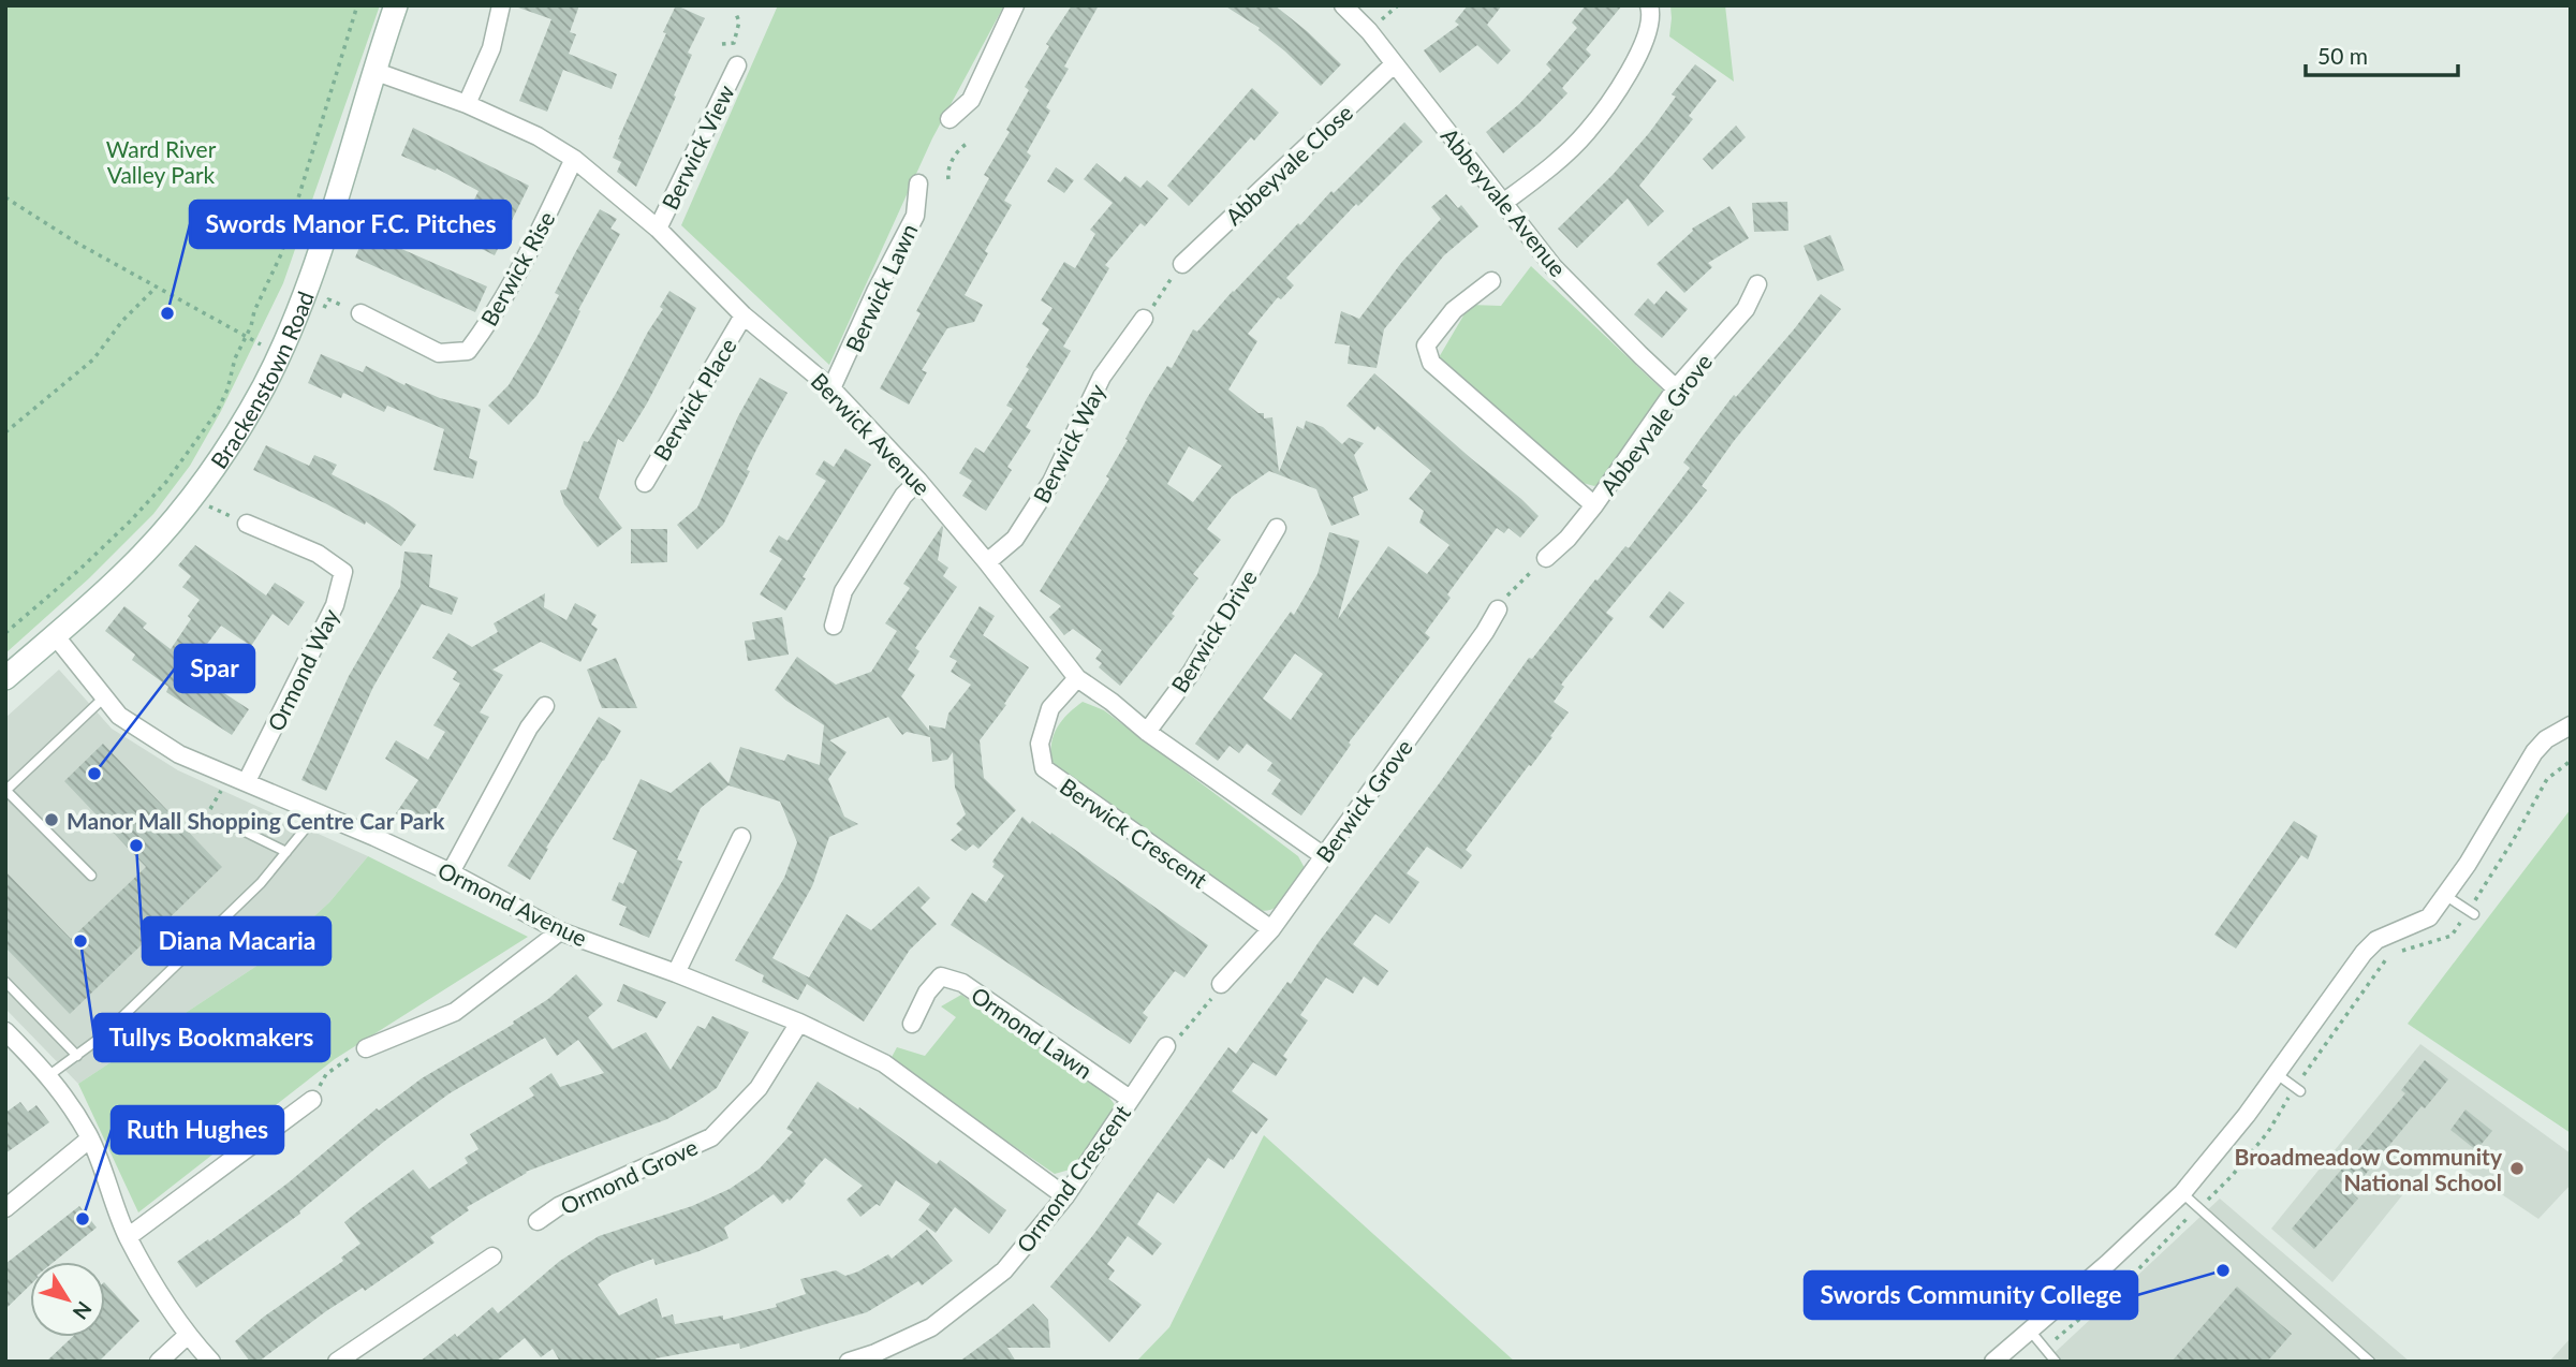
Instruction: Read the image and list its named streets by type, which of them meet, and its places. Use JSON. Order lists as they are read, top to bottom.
{
  "streets": {
    "street": [
      "Berwick View",
      "Abbeyvale Close",
      "Abbeyvale Avenue",
      "Berwick Rise",
      "Berwick Lawn",
      "Brackenstown Road",
      "Berwick Place",
      "Abbeyvale Grove",
      "Berwick Avenue",
      "Berwick Way",
      "Berwick Drive",
      "Ormond Way",
      "Berwick Grove",
      "Berwick Crescent",
      "Ormond Avenue",
      "Ormond Lawn",
      "Ormond Grove",
      "Ormond Crescent"
    ]
  },
  "crossings": [
    ["Berwick View", "Berwick Avenue"],
    ["Abbeyvale Close", "Abbeyvale Avenue"],
    ["Abbeyvale Avenue", "Abbeyvale Grove"],
    ["Berwick Rise", "Berwick Avenue"],
    ["Berwick Lawn", "Berwick Avenue"],
    ["Brackenstown Road", "Berwick Avenue"],
    ["Brackenstown Road", "Ormond Avenue"],
    ["Berwick Place", "Berwick Avenue"],
    ["Berwick Avenue", "Berwick Way"],
    ["Berwick Avenue", "Berwick Drive"],
    ["Berwick Avenue", "Berwick Grove"],
    ["Berwick Avenue", "Berwick Crescent"],
    ["Ormond Way", "Ormond Avenue"],
    ["Berwick Grove", "Berwick Crescent"],
    ["Ormond Avenue", "Ormond Grove"],
    ["Ormond Avenue", "Ormond Crescent"],
    ["Ormond Lawn", "Ormond Crescent"]
  ],
  "parks": ["Ward River Valley Park"],
  "places": [
    "Swords Manor F.C. Pitches",
    "Spar",
    "Manor Mall Shopping Centre Car Park",
    "Diana Macaria",
    "Tullys Bookmakers",
    "Broadmeadow Community National School",
    "Ruth Hughes",
    "Swords Community College"
  ],
  "scale_bar": "50 m",
  "north": "bottom right"
}
